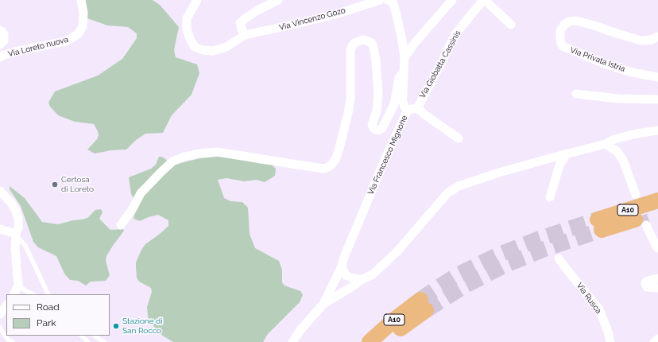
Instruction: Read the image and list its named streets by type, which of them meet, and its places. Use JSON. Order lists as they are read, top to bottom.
{
  "streets": {
    "highway": ["A10"],
    "street": [
      "Via Vincenzo Gozo",
      "Via Loreto nuova",
      "Via Privata Istria",
      "Via Giobatta Cassinis",
      "Via Francesco Mignone",
      "Via Rusca"
    ]
  },
  "crossings": [
    ["Via Giobatta Cassinis", "Via Francesco Mignone"]
  ],
  "places": ["Certosa di Loreto", "Stazione di San Rocco"],
  "legend": ["Road", "Park"]
}
